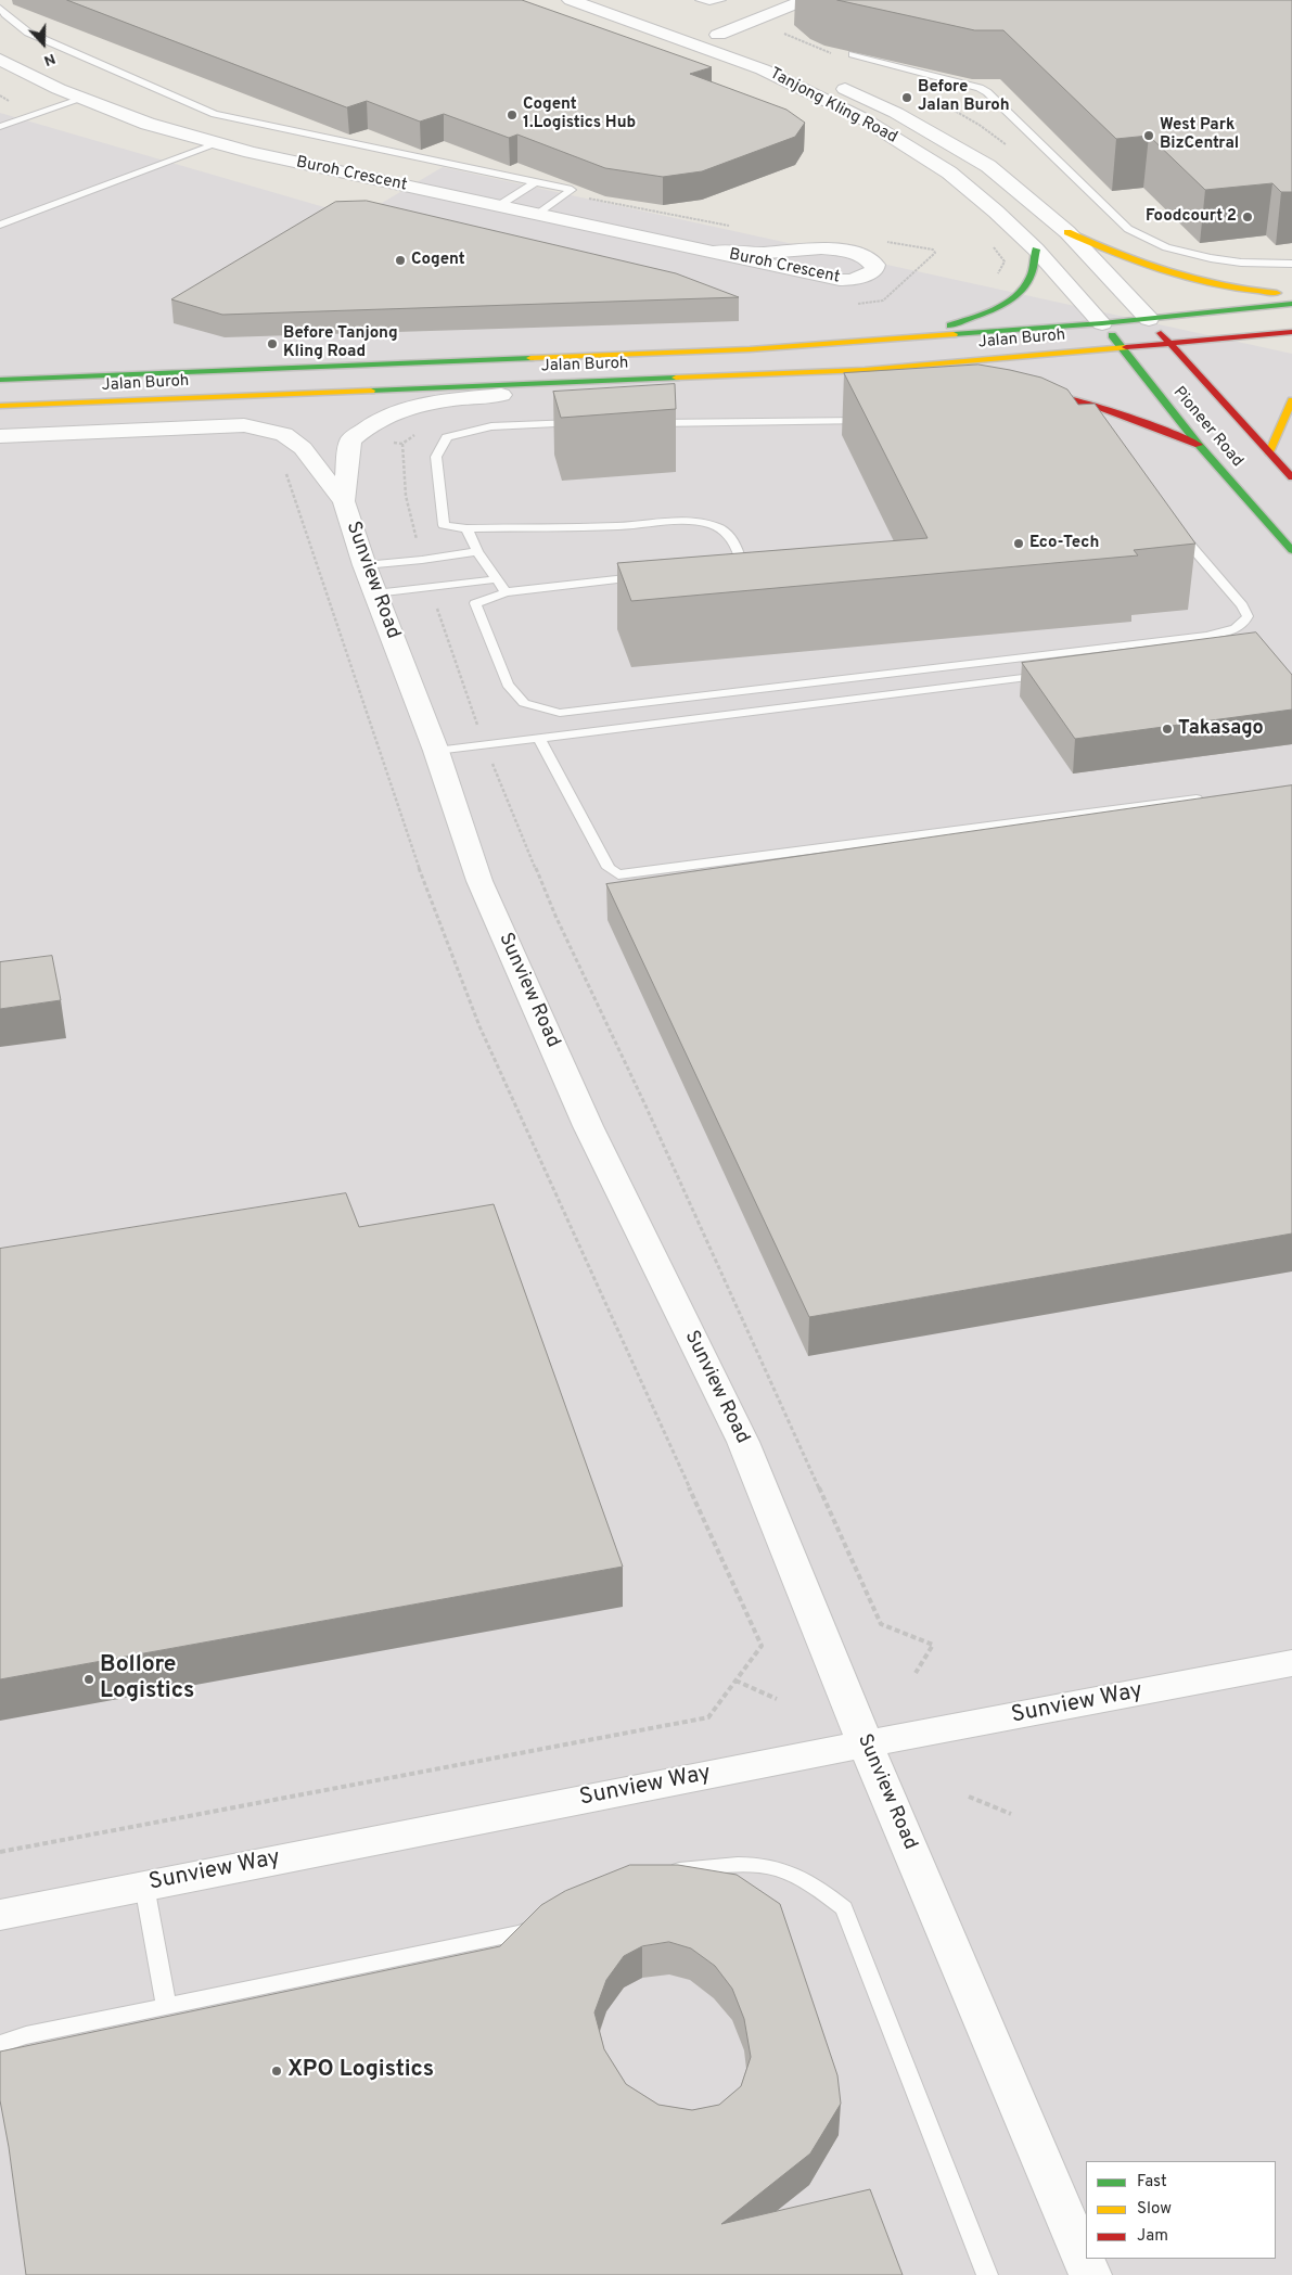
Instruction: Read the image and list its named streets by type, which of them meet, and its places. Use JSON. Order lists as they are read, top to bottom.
{
  "streets": {
    "main road": ["Jalan Buroh", "Pioneer Road"],
    "street": [
      "Tanjong Kling Road",
      "Buroh Crescent",
      "Sunview Road",
      "Sunview Way"
    ]
  },
  "crossings": [
    ["Tanjong Kling Road", "Jalan Buroh"],
    ["Tanjong Kling Road", "Pioneer Road"],
    ["Jalan Buroh", "Pioneer Road"],
    ["Sunview Road", "Sunview Way"]
  ],
  "places": [
    "Before Jalan Buroh",
    "Cogent 1.Logistics Hub",
    "West Park BizCentral",
    "Foodcourt 2",
    "Cogent",
    "Before Tanjong Kling Road",
    "Eco-Tech",
    "Takasago",
    "Bollore Logistics",
    "XPO Logistics"
  ],
  "legend": ["Fast", "Slow", "Jam"],
  "north": "bottom"
}
